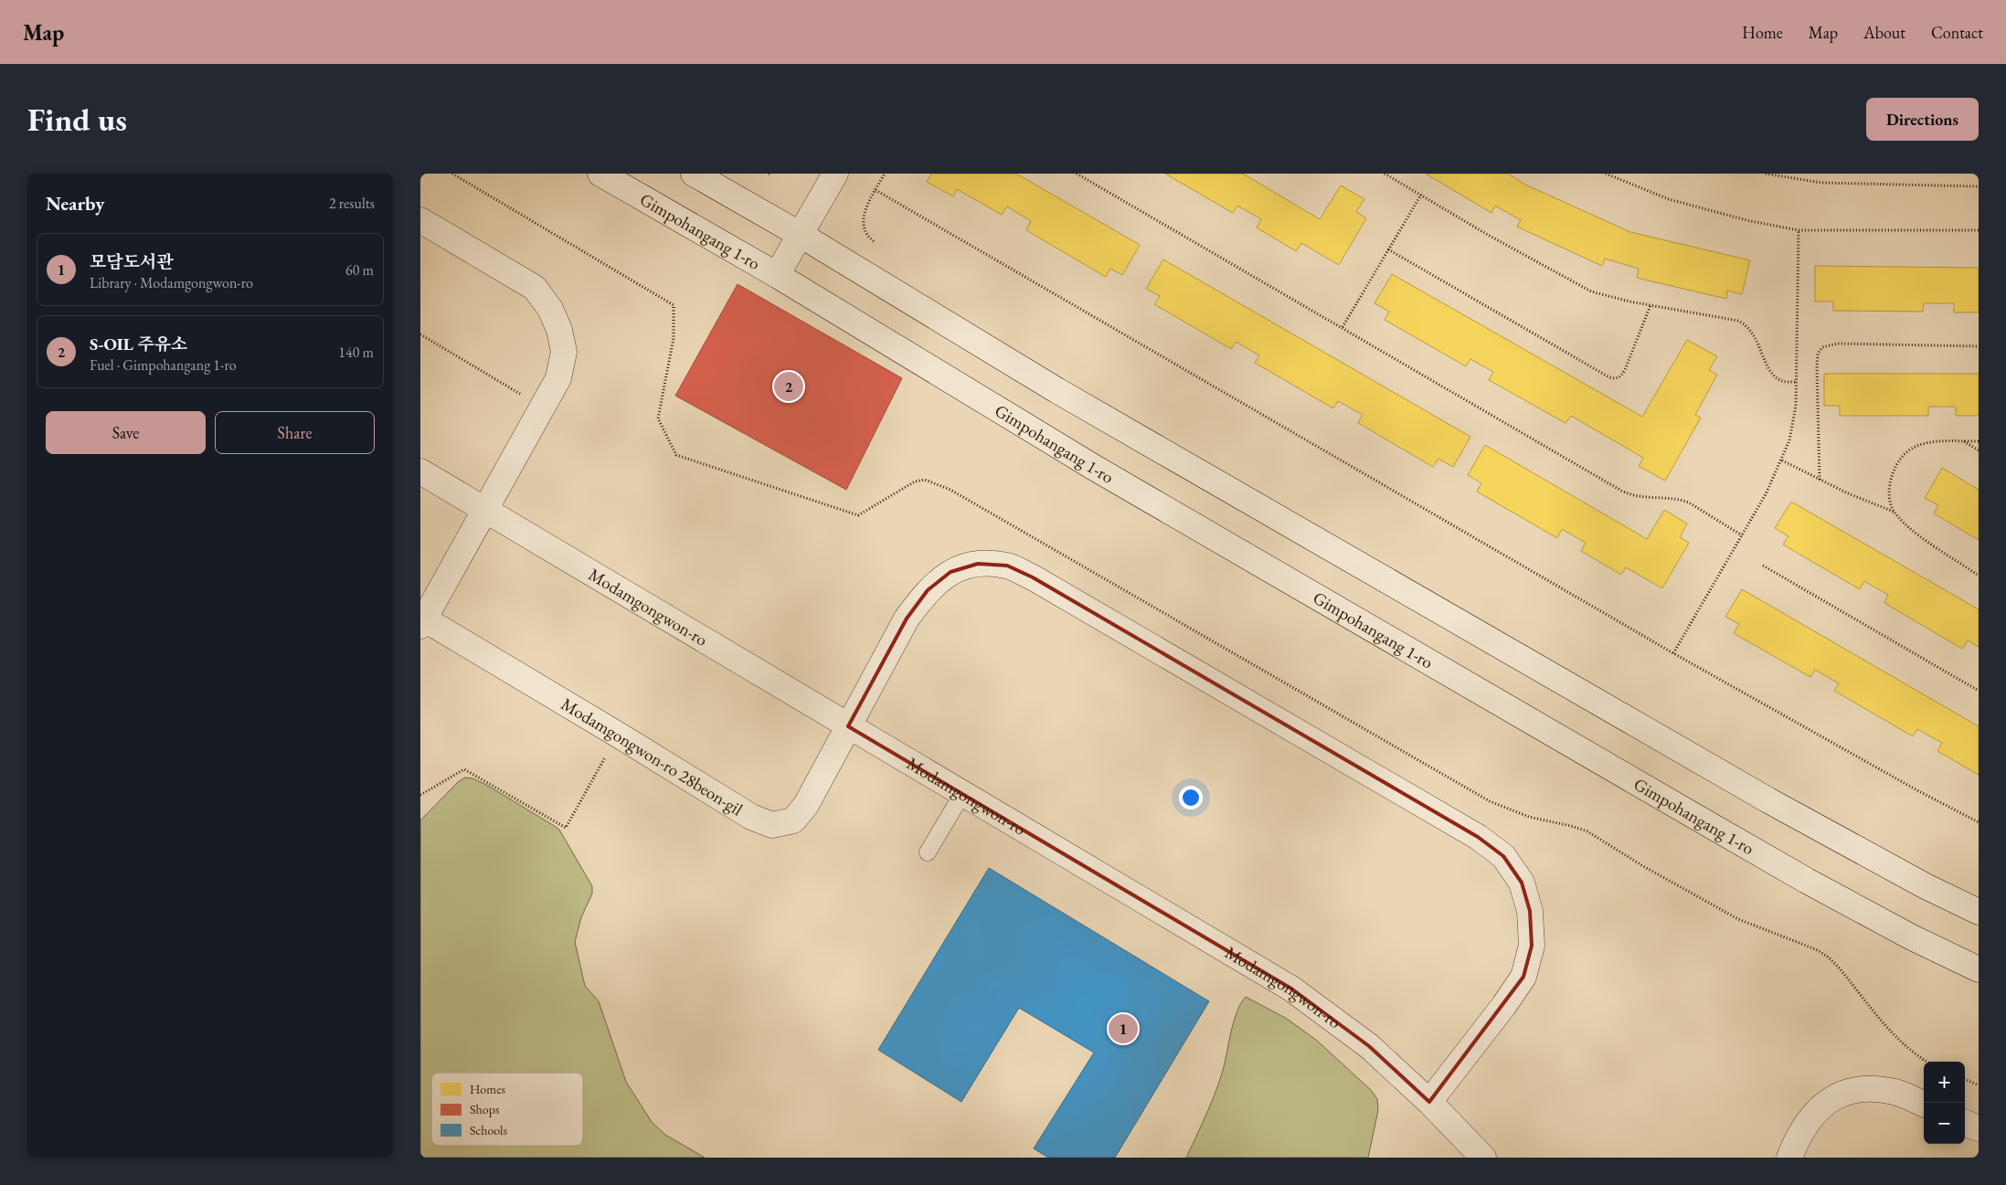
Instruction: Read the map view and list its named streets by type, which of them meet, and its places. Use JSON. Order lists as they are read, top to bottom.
{
  "streets": {
    "street": ["Gimpohangang 1-ro", "Modamgongwon-ro", "Modamgongwon-ro 28beon-gil"]
  },
  "crossings": [
    ["Modamgongwon-ro", "Modamgongwon-ro 28beon-gil"]
  ],
  "legend": ["Homes", "Shops", "Schools"],
  "page": {
    "header": "Map",
    "nav": [
      "Home",
      "Map",
      "About",
      "Contact"
    ],
    "buttons": [
      "Directions",
      ["Save", "Share"]
    ],
    "title": "Find us",
    "heading": ["Nearby", "2 results"],
    "list": [
      {
        "mark": "1",
        "name": "모담도서관",
        "note": "Library · Modamgongwon-ro",
        "value": "60 m"
      },
      {
        "mark": "2",
        "name": "S-OIL 주유소",
        "note": "Fuel · Gimpohangang 1-ro",
        "value": "140 m"
      }
    ],
    "pins": ["2", "1"],
    "map_buttons": ["+", "−"]
  }
}
